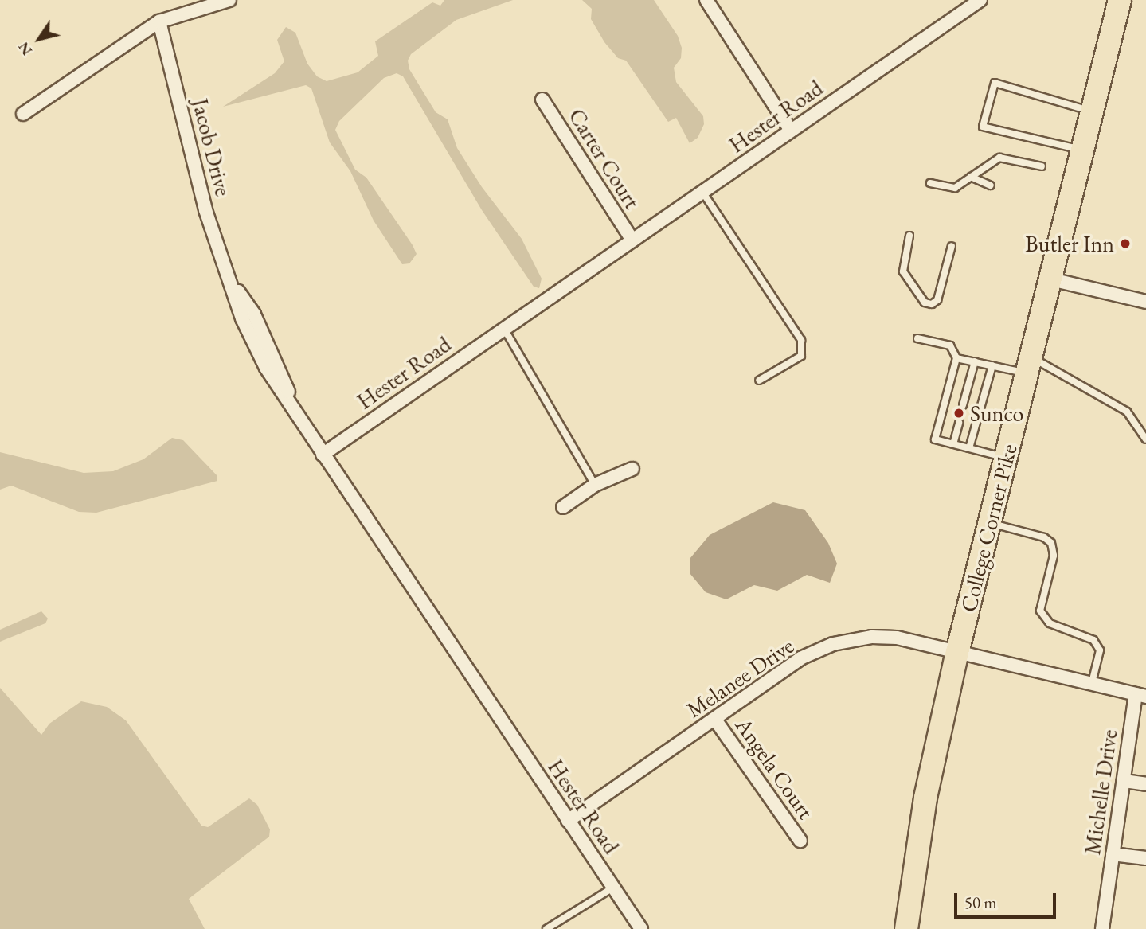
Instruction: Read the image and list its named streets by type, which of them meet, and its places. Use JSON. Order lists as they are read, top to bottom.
{
  "streets": {
    "highway": ["College Corner Pike"],
    "street": [
      "Hester Road",
      "Jacob Drive",
      "Carter Court",
      "Melanee Drive",
      "Angela Court",
      "Michelle Drive"
    ]
  },
  "crossings": [
    ["Hester Road", "Jacob Drive"],
    ["Hester Road", "Carter Court"],
    ["Hester Road", "Melanee Drive"],
    ["College Corner Pike", "Melanee Drive"],
    ["Melanee Drive", "Angela Court"],
    ["Melanee Drive", "Michelle Drive"]
  ],
  "places": ["Butler Inn", "Sunco"],
  "scale_bar": "50 m",
  "north": "bottom left"
}
